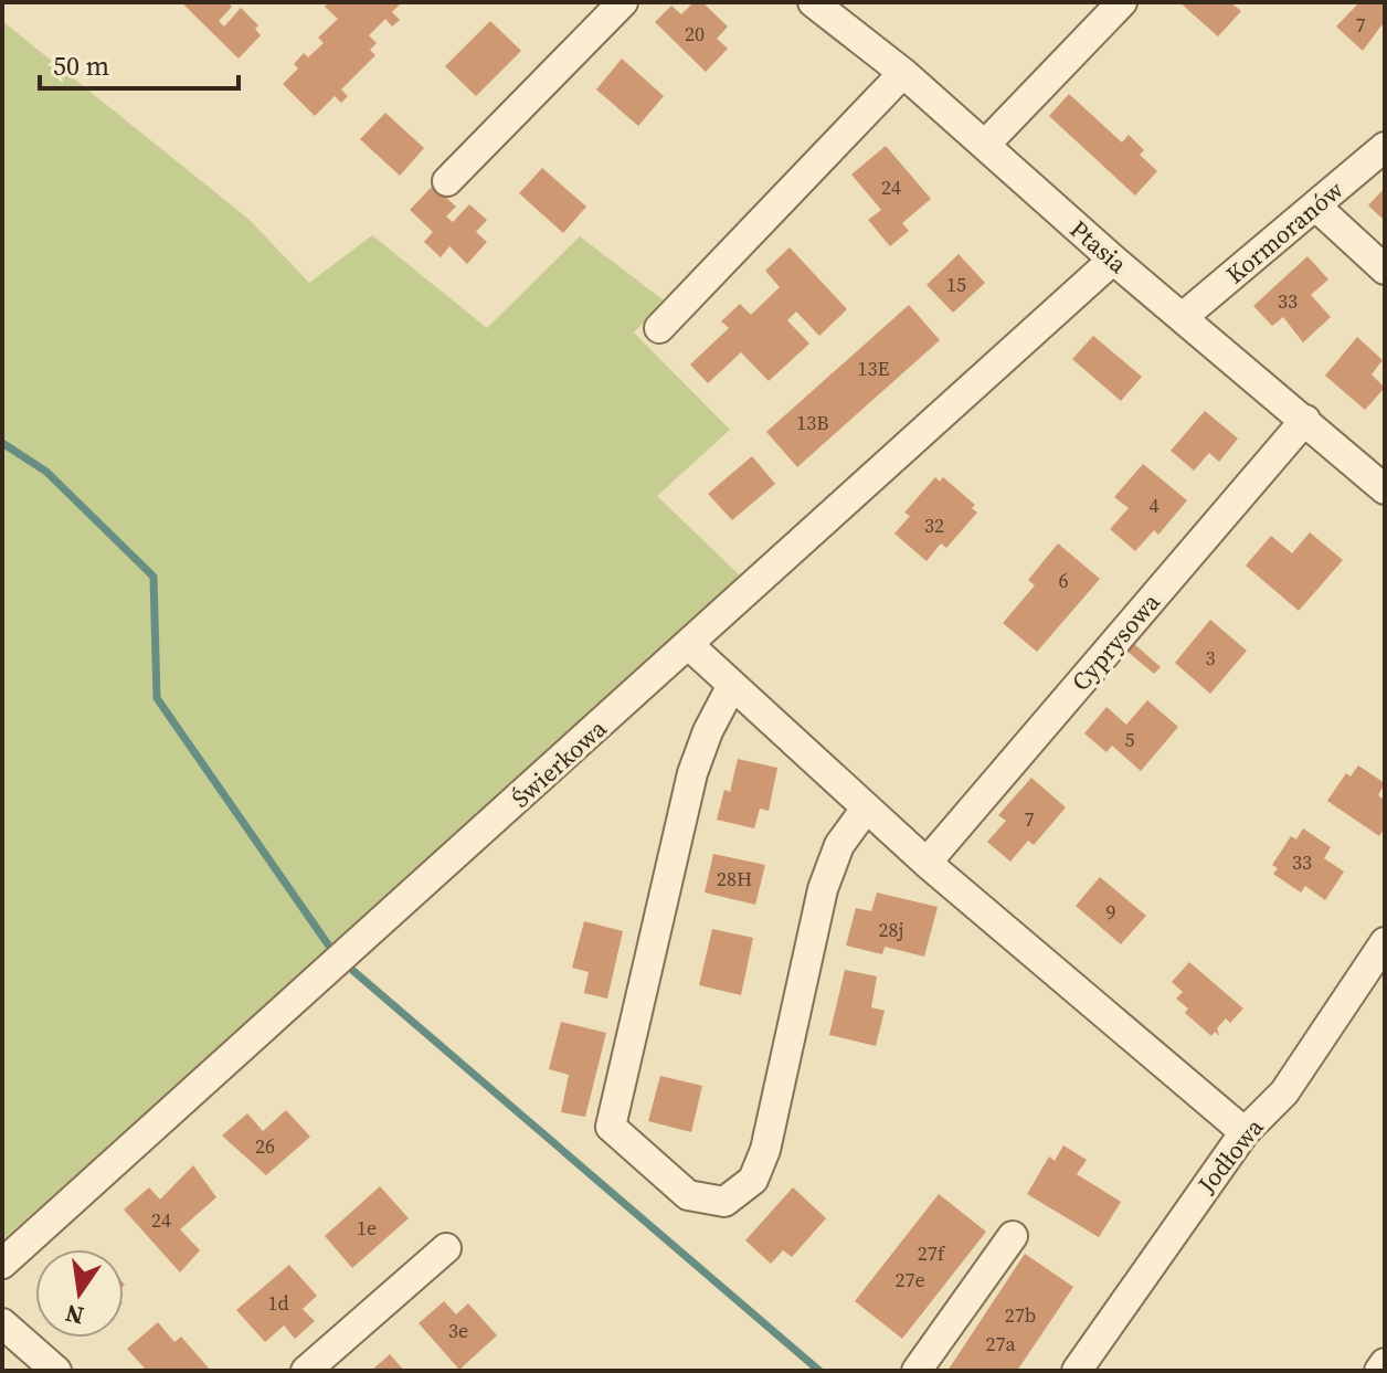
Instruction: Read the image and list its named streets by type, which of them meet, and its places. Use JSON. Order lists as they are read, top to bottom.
{
  "streets": {
    "street": [
      "Kormoranów",
      "Ptasia",
      "Cyprysowa",
      "Świerkowa",
      "Jodłowa"
    ]
  },
  "crossings": [
    ["Kormoranów", "Ptasia"],
    ["Ptasia", "Cyprysowa"],
    ["Ptasia", "Świerkowa"]
  ],
  "house_numbers": [
    "7",
    "20",
    "24",
    "15",
    "33",
    "13E",
    "13B",
    "4",
    "32",
    "6",
    "3",
    "5",
    "7",
    "33",
    "28H",
    "9",
    "28j",
    "26",
    "24",
    "1e",
    "27f",
    "27e",
    "1d",
    "27b",
    "3e",
    "27a"
  ],
  "scale_bar": "50 m",
  "north": "bottom"
}
